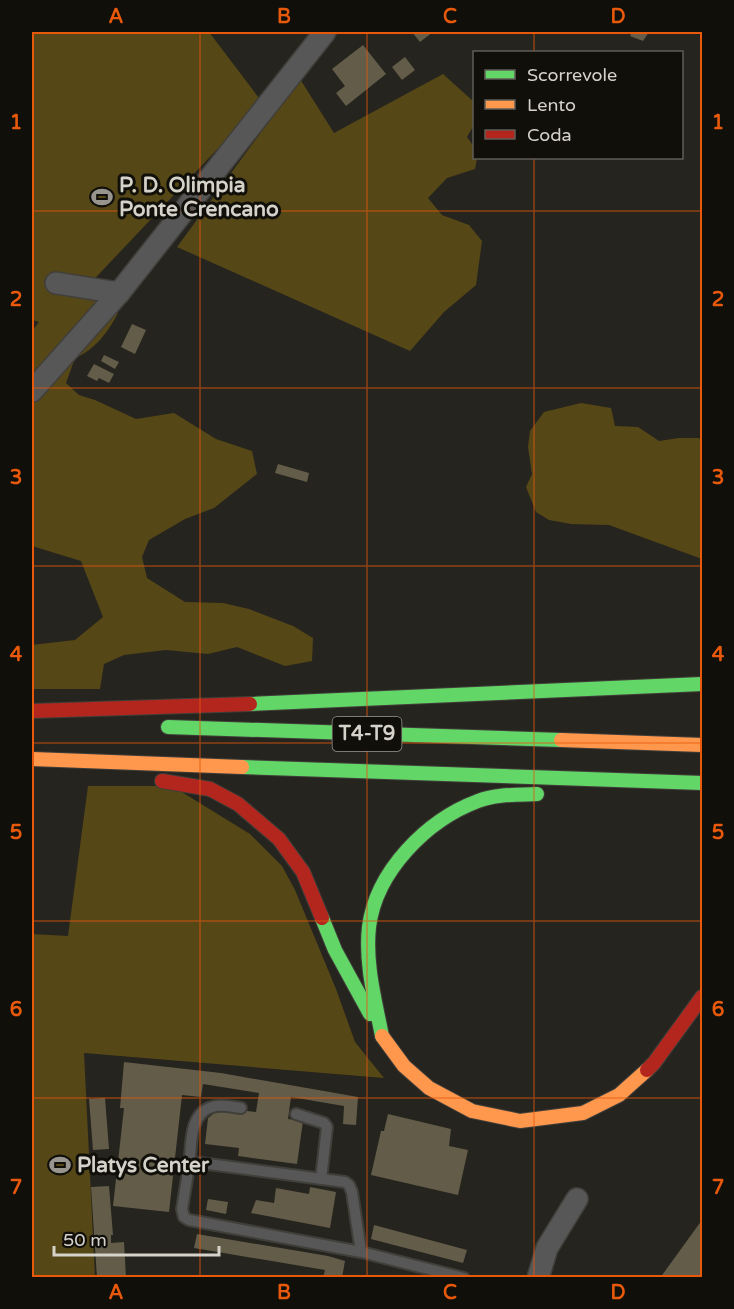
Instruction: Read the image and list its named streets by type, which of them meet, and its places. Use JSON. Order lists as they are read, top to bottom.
{
  "streets": {
    "main road": ["T4-T9"]
  },
  "places": {
    "sports": ["P. D. Olimpia Ponte Crencano", "Platys Center"]
  },
  "legend": ["Scorrevole", "Lento", "Coda"],
  "scale_bar": "50 m",
  "grid": {
    "columns": [
      "A",
      "B",
      "C",
      "D"
    ],
    "rows": [
      "1",
      "2",
      "3",
      "4",
      "5",
      "6",
      "7"
    ]
  }
}
